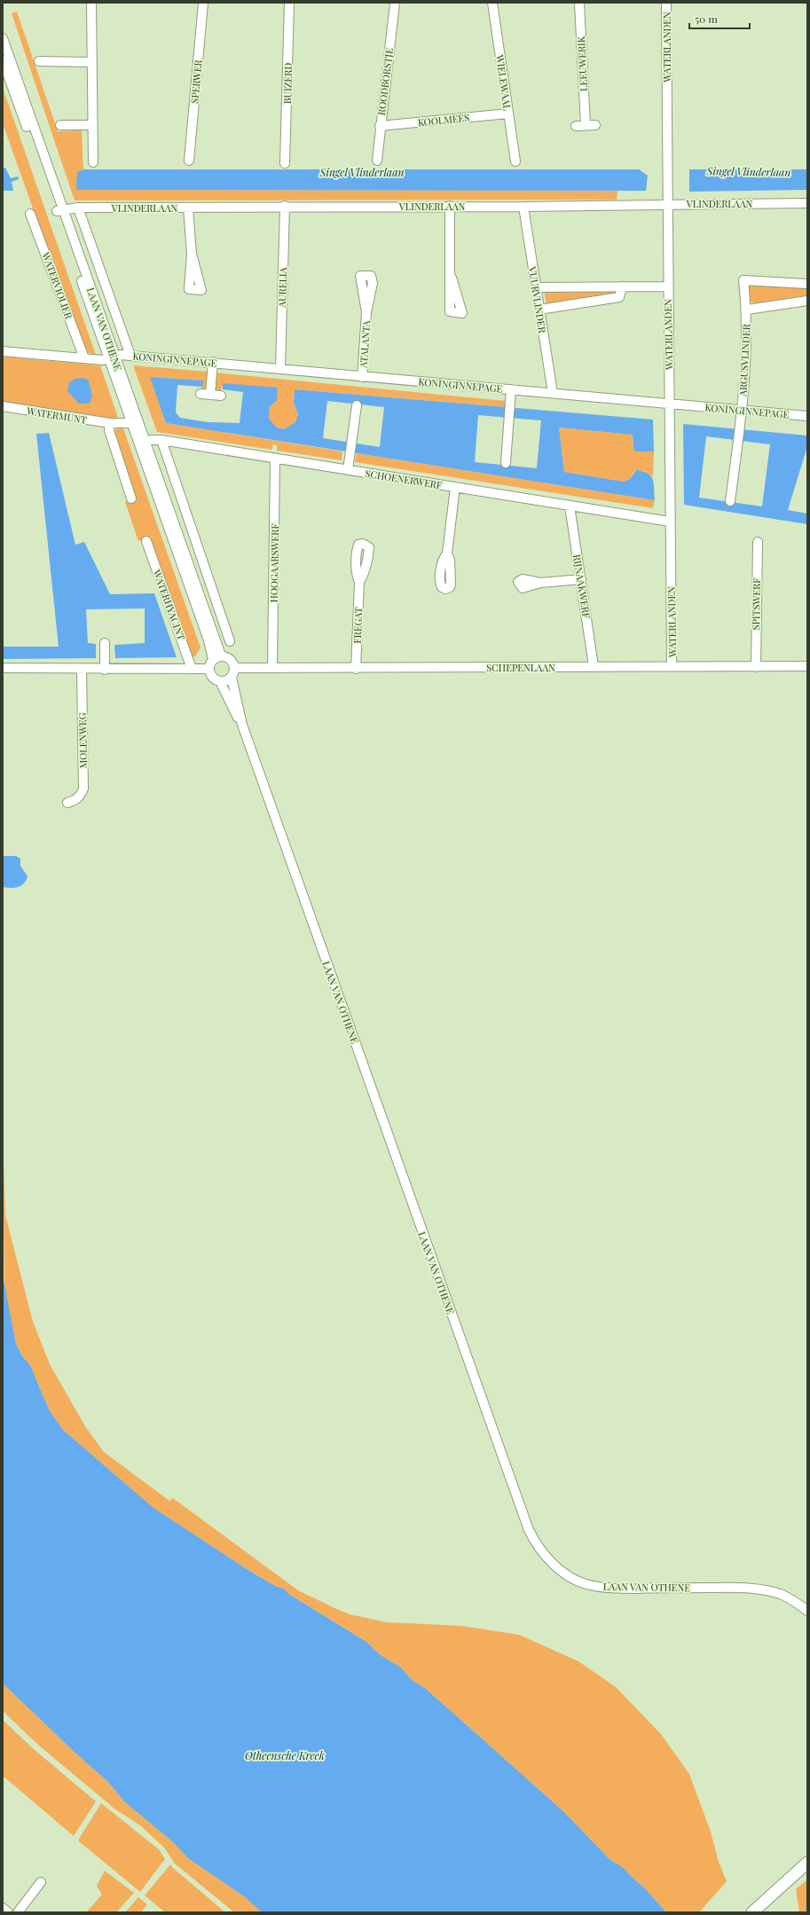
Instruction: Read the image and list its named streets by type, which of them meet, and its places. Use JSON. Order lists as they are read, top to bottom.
{
  "streets": {
    "street": [
      "WATERLANDEN",
      "LEEUWERIK",
      "SPERWER",
      "ROODBORSTJE",
      "WIELEWAAL",
      "BUIZERD",
      "KOOLMEES",
      "VLINDERLAAN",
      "WATERVIOLIER",
      "AURELIA",
      "VUURVLINDER",
      "LAAN VAN OTHENE",
      "ATALANTA",
      "KONINGINNEPAGE",
      "ARGUSVLINDER",
      "WATERMUNT",
      "SCHOENERWERF",
      "HOOGAARSWERF",
      "RIJNAAKWERF",
      "SPITSWERF",
      "WATERHYACINT",
      "FREGAT",
      "SCHEPENLAAN",
      "MOLENWEG"
    ]
  },
  "crossings": [
    ["WATERLANDEN", "VLINDERLAAN"],
    ["WATERLANDEN", "KONINGINNEPAGE"],
    ["WATERLANDEN", "SCHOENERWERF"],
    ["WATERLANDEN", "SCHEPENLAAN"],
    ["ROODBORSTJE", "KOOLMEES"],
    ["WIELEWAAL", "KOOLMEES"],
    ["VLINDERLAAN", "AURELIA"],
    ["VLINDERLAAN", "VUURVLINDER"],
    ["VLINDERLAAN", "LAAN VAN OTHENE"],
    ["AURELIA", "KONINGINNEPAGE"],
    ["VUURVLINDER", "KONINGINNEPAGE"],
    ["LAAN VAN OTHENE", "KONINGINNEPAGE"],
    ["LAAN VAN OTHENE", "WATERMUNT"],
    ["LAAN VAN OTHENE", "SCHOENERWERF"],
    ["LAAN VAN OTHENE", "SCHEPENLAAN"],
    ["ATALANTA", "KONINGINNEPAGE"],
    ["KONINGINNEPAGE", "ARGUSVLINDER"],
    ["SCHOENERWERF", "HOOGAARSWERF"],
    ["SCHOENERWERF", "RIJNAAKWERF"],
    ["HOOGAARSWERF", "SCHEPENLAAN"],
    ["RIJNAAKWERF", "SCHEPENLAAN"],
    ["SPITSWERF", "SCHEPENLAAN"],
    ["FREGAT", "SCHEPENLAAN"]
  ],
  "water": ["Singel Vlinderlaan", "Otheensche Kreek"],
  "scale_bar": "50 m"
}
